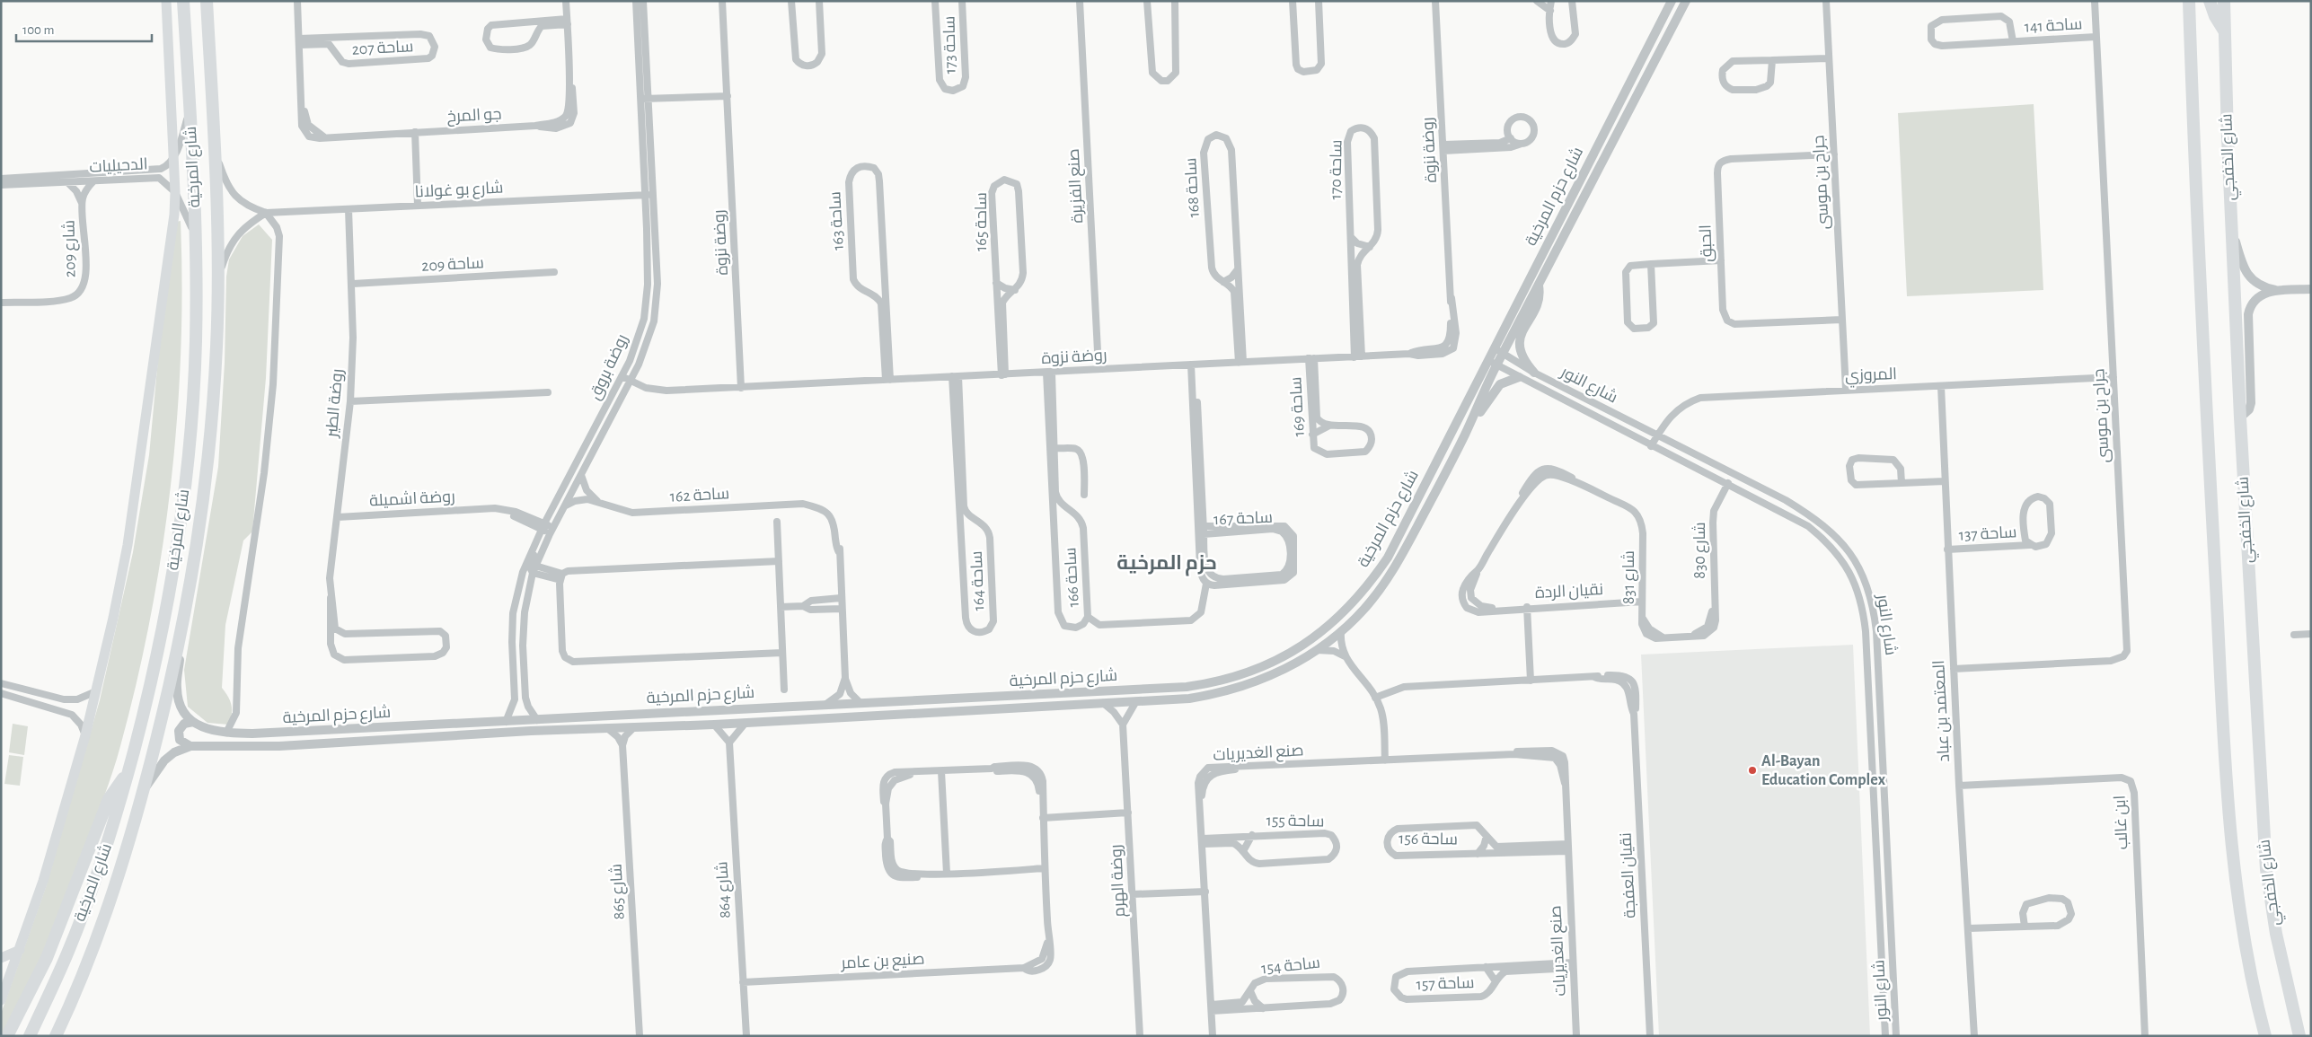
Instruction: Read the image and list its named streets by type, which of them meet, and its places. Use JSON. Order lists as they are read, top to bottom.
{
  "streets": {
    "highway": ["شارع الخفجي", "شارع المرخية"],
    "street": [
      "ساحة 141",
      "ساحة 173",
      "ساحة 207",
      "جو المرخ",
      "روضة نزوة",
      "الدحيليات",
      "ساحة 170",
      "جراح بن موسى",
      "صنع الفزيرة",
      "ساحة 168",
      "شارع بو غولانا",
      "شارع حزم المرخية",
      "ساحة 163",
      "ساحة 165",
      "الحبق",
      "شارع 209",
      "ساحة 209",
      "روضة بروق",
      "المروزي",
      "شارع النور",
      "روضة الطير",
      "ساحة 169",
      "ساحة 162",
      "روضة اشميلة",
      "ساحة 167",
      "ساحة 137",
      "شارع 830",
      "ساحة 166",
      "شارع 831",
      "ساحة 164",
      "نقيان الردة",
      "المعتمد بن عباد",
      "صنع الغديريات",
      "ساحة 155",
      "ابن غالب",
      "ساحة 156",
      "نقيان العفجة",
      "روضة الهرم",
      "شارع 864",
      "شارع 865",
      "صنيع بن عامر",
      "ساحة 154",
      "ساحة 157"
    ]
  },
  "crossings": [
    ["ساحة 141", "جراح بن موسى"],
    ["ساحة 207", "جو المرخ"],
    ["روضة نزوة", "ساحة 170"],
    ["روضة نزوة", "صنع الفزيرة"],
    ["روضة نزوة", "ساحة 168"],
    ["روضة نزوة", "ساحة 163"],
    ["روضة نزوة", "ساحة 165"],
    ["روضة نزوة", "روضة بروق"],
    ["روضة نزوة", "ساحة 169"],
    ["روضة نزوة", "ساحة 167"],
    ["روضة نزوة", "ساحة 166"],
    ["روضة نزوة", "ساحة 164"],
    ["الدحيليات", "شارع المرخية"],
    ["الدحيليات", "شارع 209"],
    ["شارع المرخية", "شارع بو غولانا"],
    ["شارع المرخية", "شارع حزم المرخية"],
    ["جراح بن موسى", "الحبق"],
    ["جراح بن موسى", "المروزي"],
    ["جراح بن موسى", "المعتمد بن عباد"],
    ["شارع بو غولانا", "روضة بروق"],
    ["شارع بو غولانا", "روضة الطير"],
    ["شارع حزم المرخية", "روضة بروق"],
    ["شارع حزم المرخية", "شارع النور"],
    ["شارع حزم المرخية", "ساحة 162"],
    ["ساحة 209", "روضة الطير"],
    ["روضة بروق", "ساحة 162"],
    ["روضة بروق", "روضة اشميلة"],
    ["المروزي", "شارع النور"],
    ["المروزي", "المعتمد بن عباد"],
    ["شارع النور", "شارع 830"],
    ["روضة الطير", "روضة اشميلة"],
    ["ساحة 167", "ساحة 166"],
    ["ساحة 137", "المعتمد بن عباد"],
    ["شارع 830", "شارع 831"],
    ["شارع 831", "نقيان الردة"],
    ["المعتمد بن عباد", "ابن غالب"],
    ["صنع الغديريات", "ساحة 155"],
    ["صنع الغديريات", "ساحة 156"],
    ["صنع الغديريات", "ساحة 154"],
    ["صنع الغديريات", "ساحة 157"],
    ["شارع 864", "صنيع بن عامر"]
  ],
  "districts": ["حزم المرخية"],
  "places": ["Al-Bayan Education Complex"],
  "scale_bar": "100 m"
}
